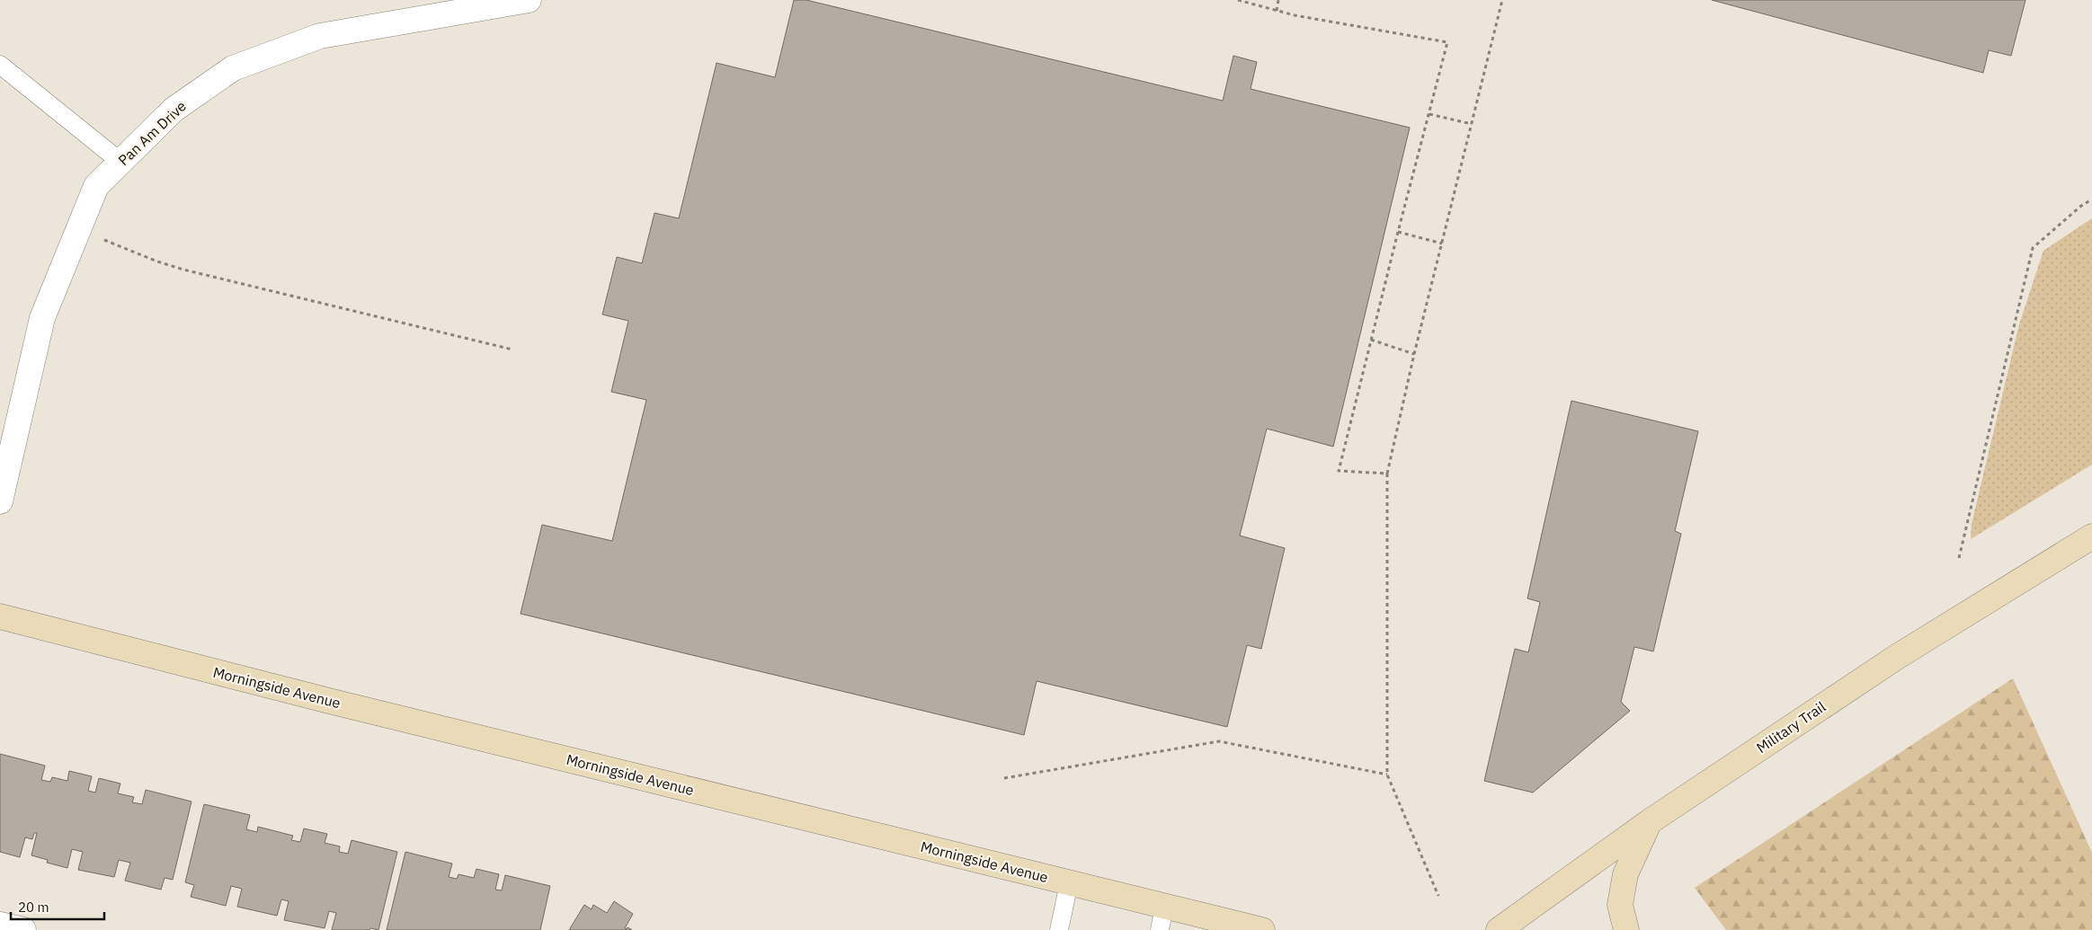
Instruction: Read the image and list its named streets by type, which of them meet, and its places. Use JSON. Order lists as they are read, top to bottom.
{
  "streets": {
    "main road": ["Morningside Avenue", "Military Trail"],
    "street": ["Pan Am Drive"]
  },
  "scale_bar": "20 m"
}
